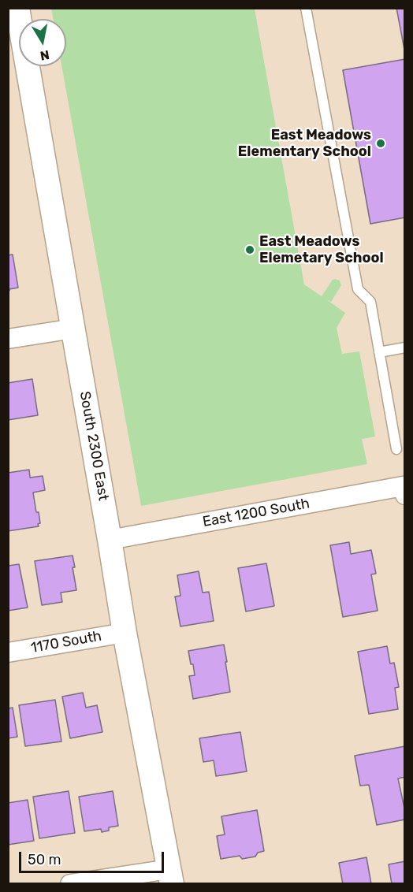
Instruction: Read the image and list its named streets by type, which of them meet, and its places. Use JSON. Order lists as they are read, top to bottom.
{
  "streets": {
    "street": ["South 2300 East", "East 1200 South", "1170 South"]
  },
  "crossings": [
    ["South 2300 East", "East 1200 South"],
    ["South 2300 East", "1170 South"]
  ],
  "places": ["East Meadows Elementary School", "East Meadows Elemetary School"],
  "scale_bar": "50 m",
  "north": "bottom"
}
